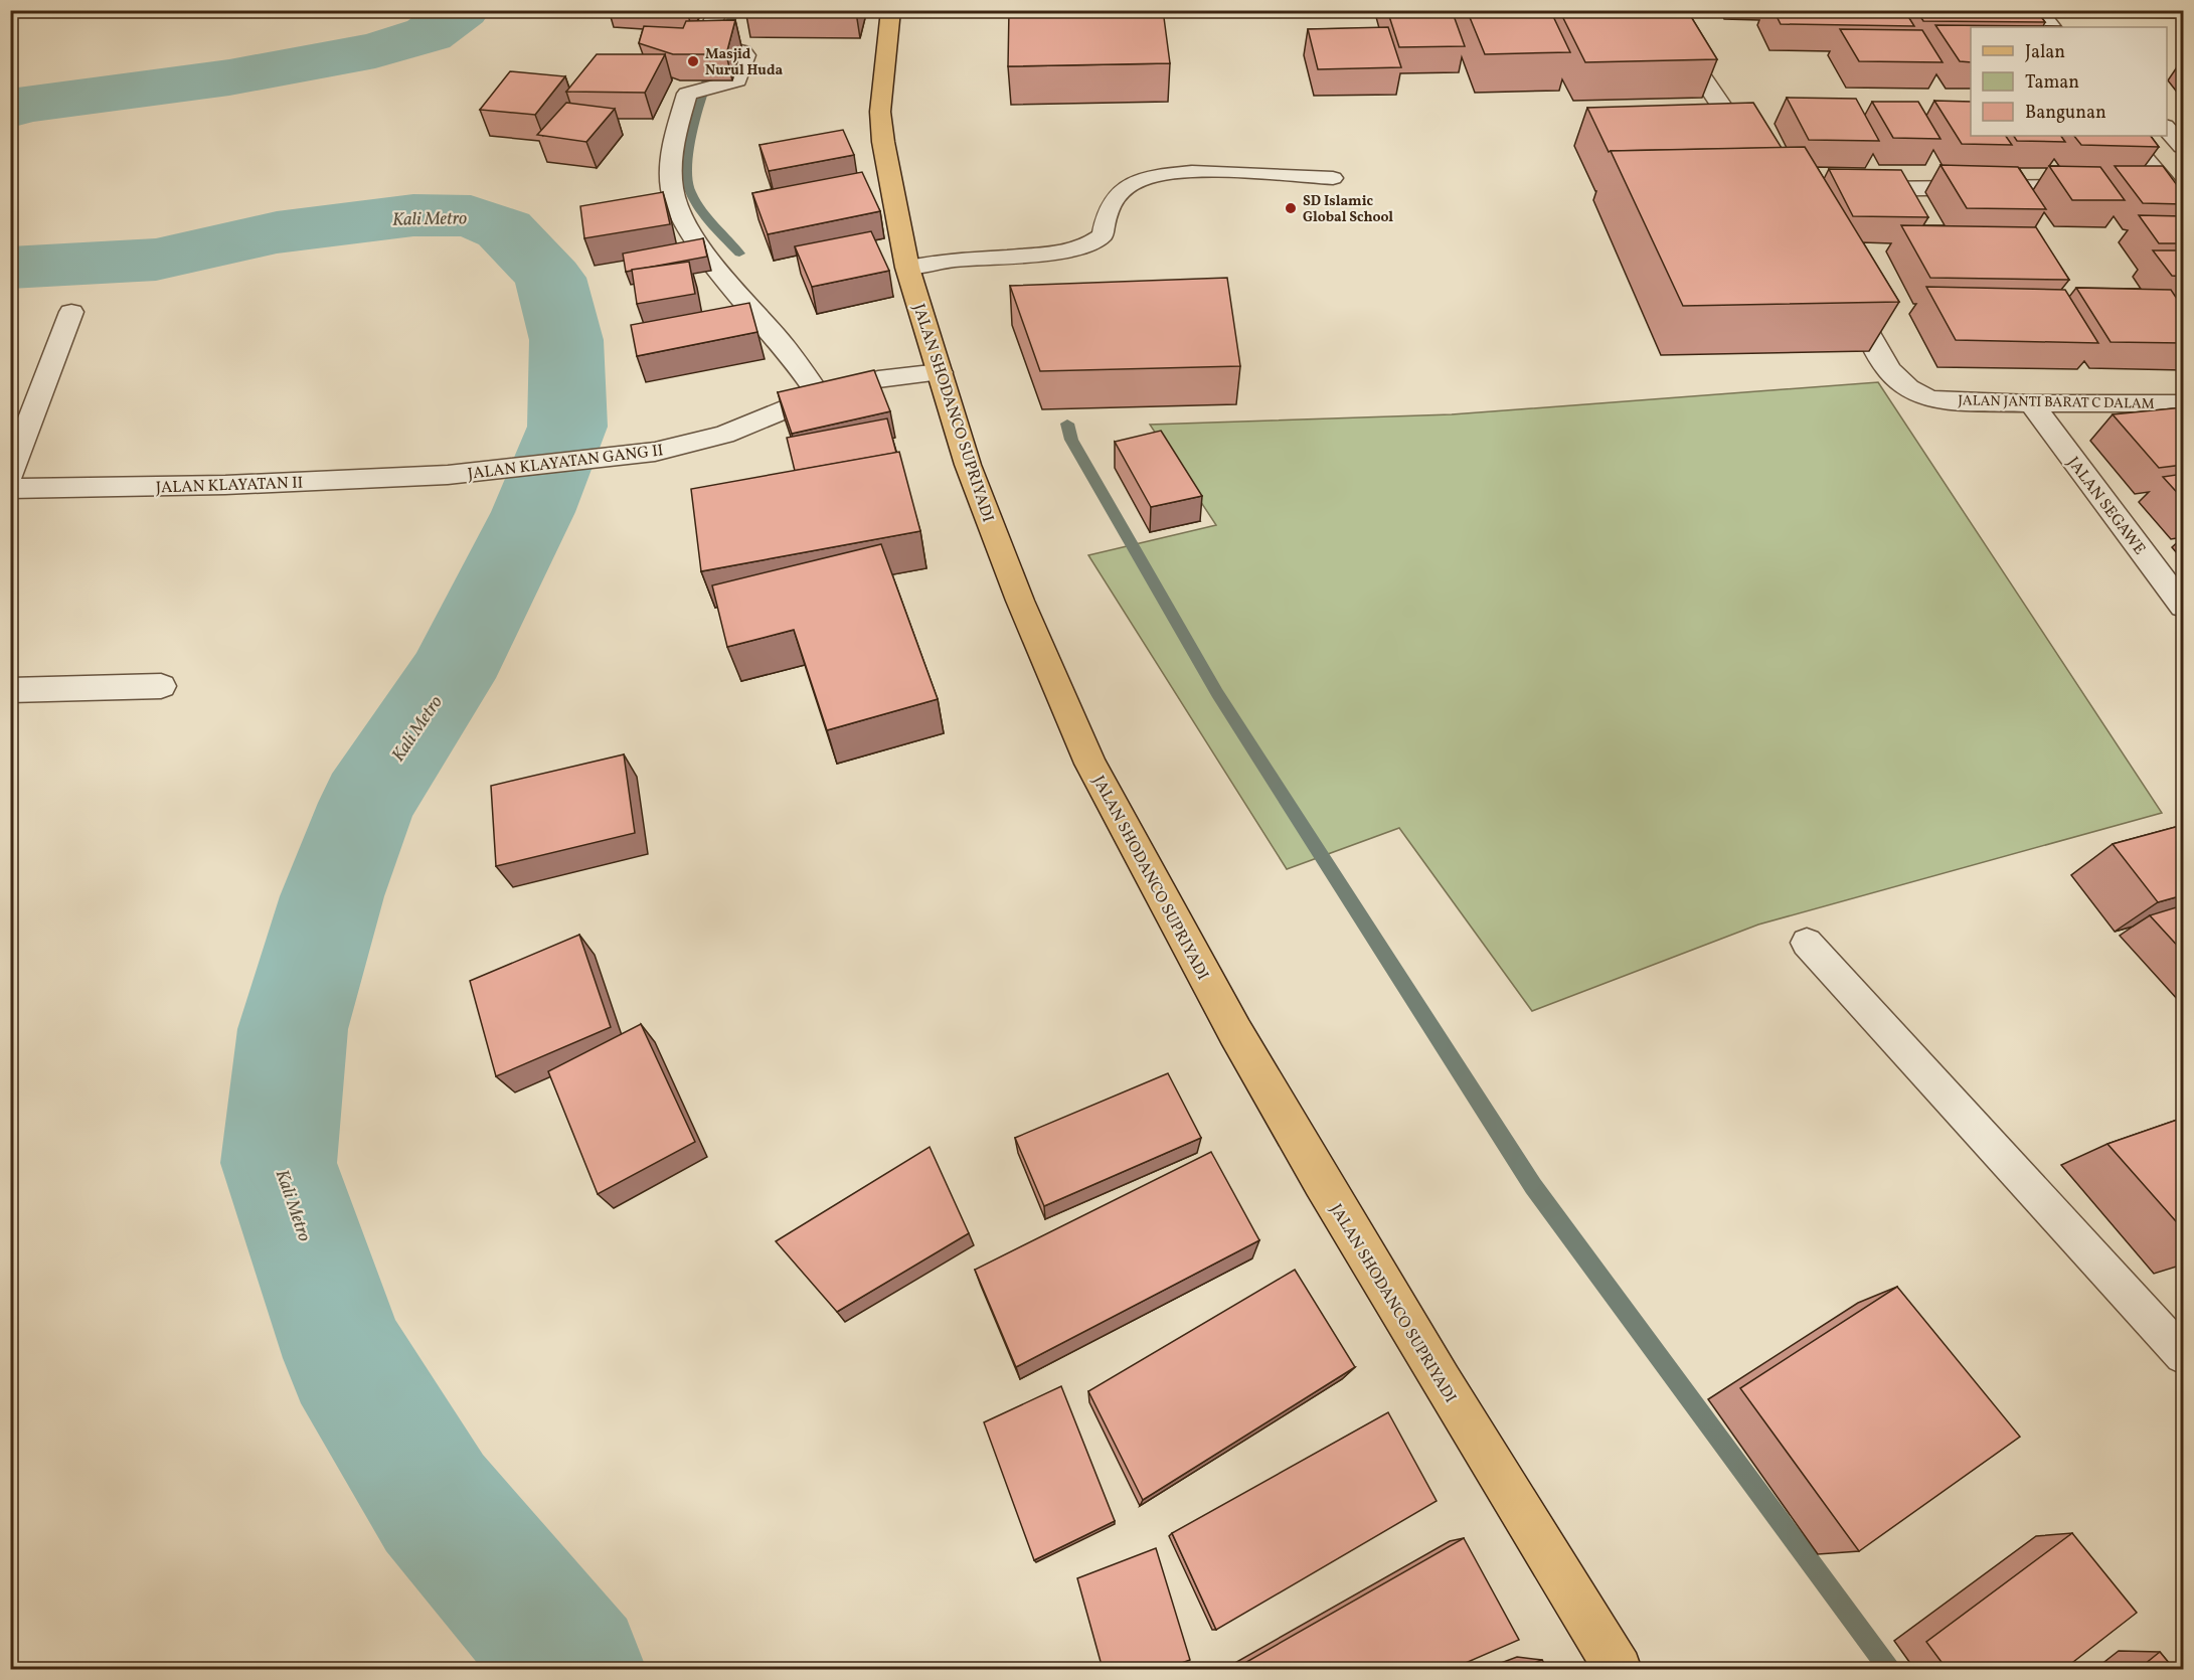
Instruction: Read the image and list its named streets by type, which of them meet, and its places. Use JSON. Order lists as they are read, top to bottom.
{
  "streets": {
    "main road": ["JALAN SHODANCO SUPRIYADI"],
    "street": [
      "JALAN JANTI BARAT C DALAM",
      "JALAN KLAYATAN GANG II",
      "JALAN KLAYATAN II",
      "JALAN SEGAWE"
    ]
  },
  "crossings": [
    ["JALAN JANTI BARAT C DALAM", "JALAN SEGAWE"],
    ["JALAN KLAYATAN GANG II", "JALAN KLAYATAN II"]
  ],
  "water": ["Kali Metro"],
  "places": ["Masjid Nurul Huda", "SD Islamic Global School"],
  "legend": ["Jalan", "Taman", "Bangunan"]
}
